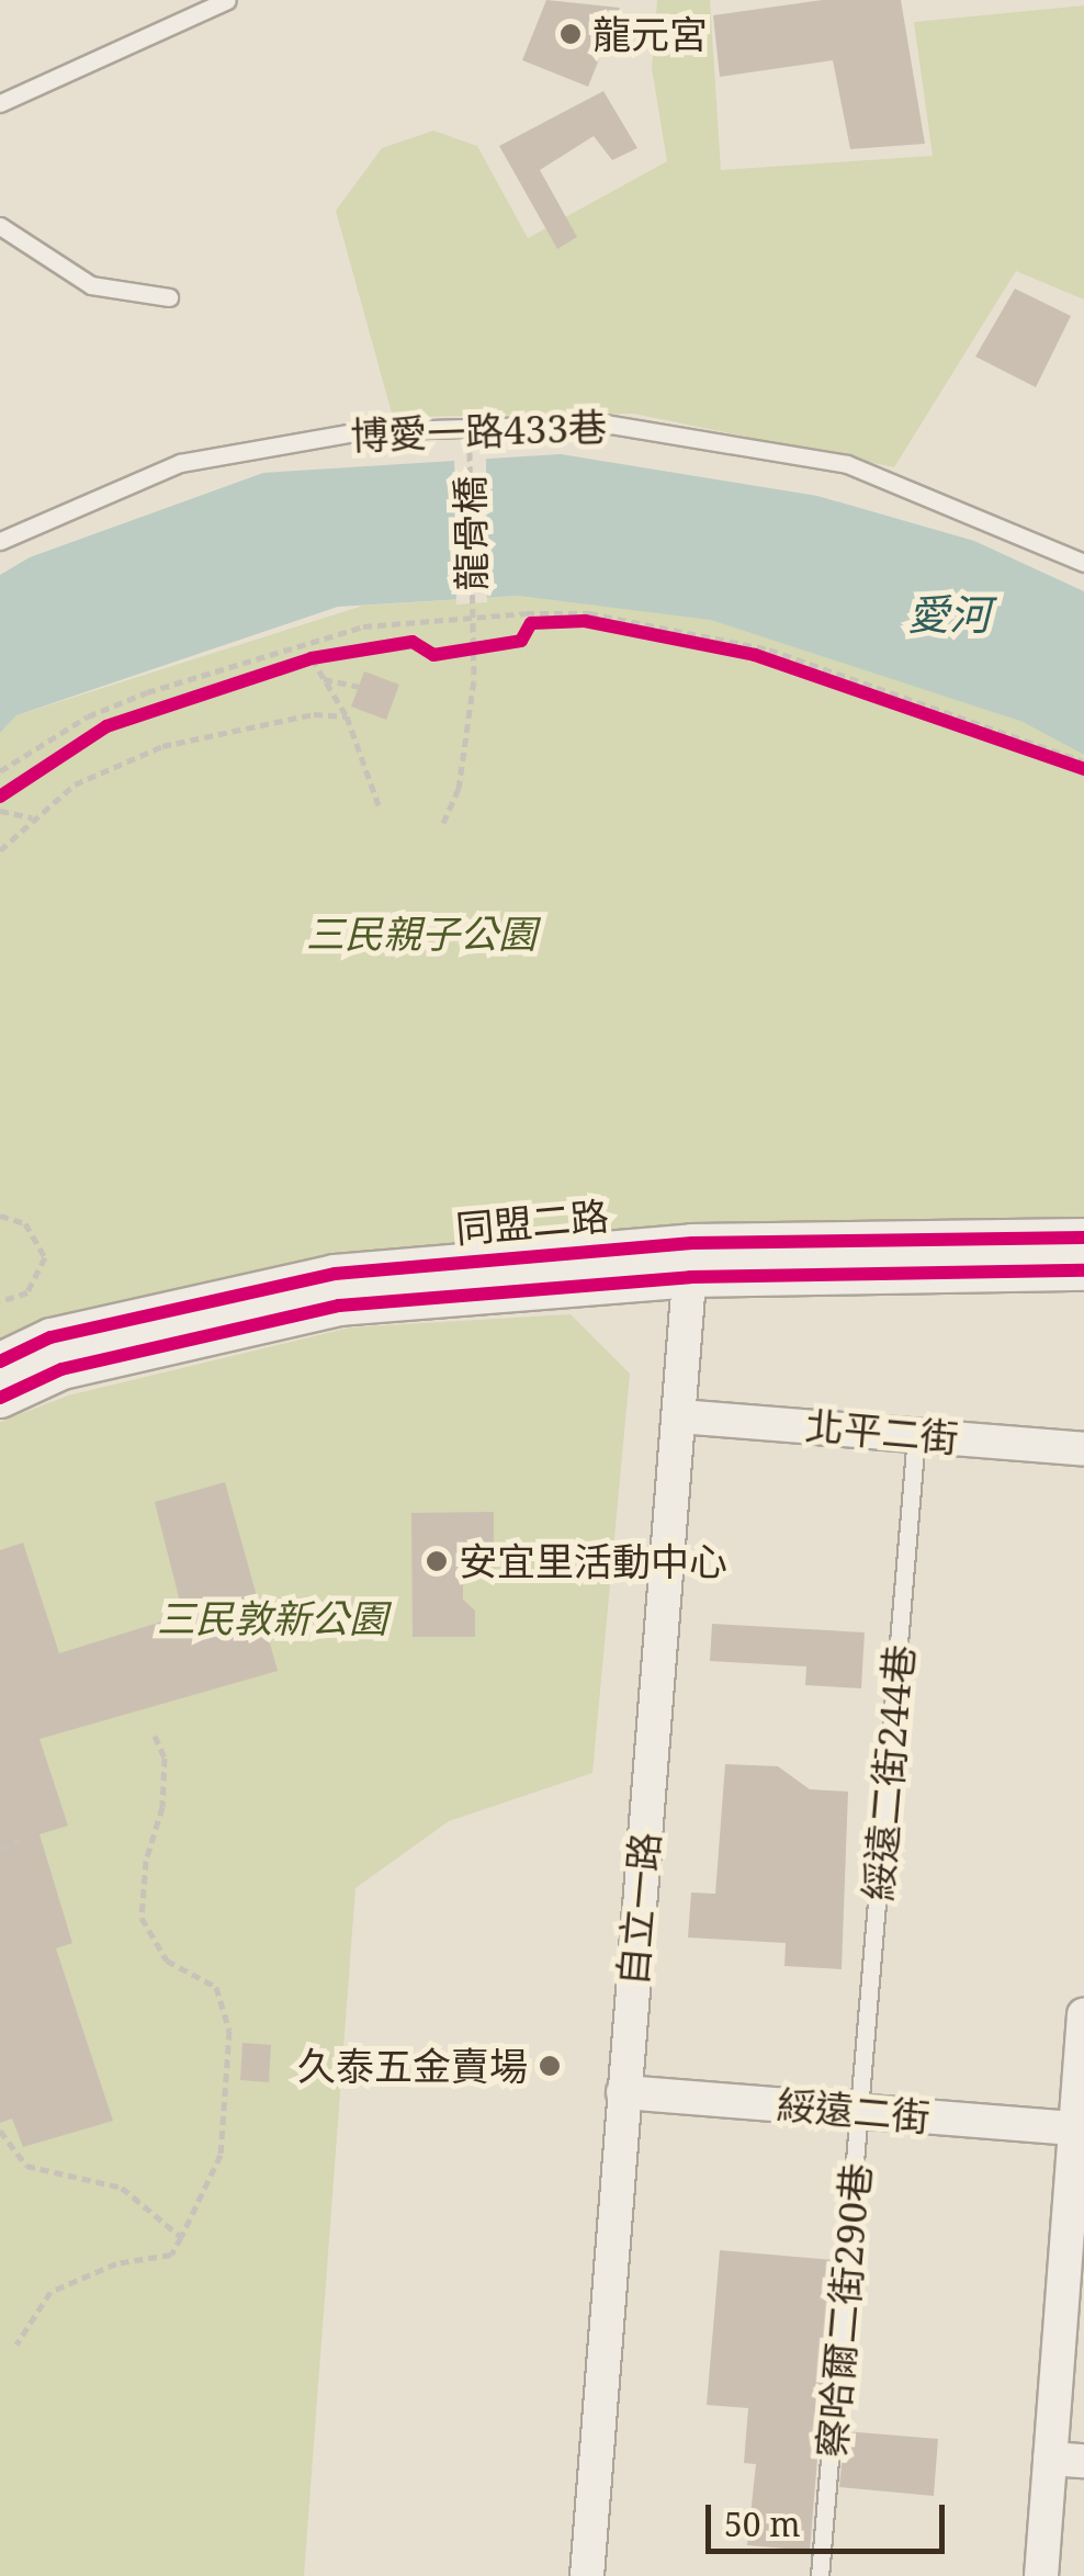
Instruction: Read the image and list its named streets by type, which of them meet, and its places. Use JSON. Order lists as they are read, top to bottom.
{
  "streets": {
    "street": [
      "同盟二路",
      "北平二街",
      "自立一路",
      "綏遠二街"
    ],
    "lane": ["博愛一路433巷", "綏遠二街244巷", "察哈爾二街290巷"],
    "path": ["龍骨橋"]
  },
  "crossings": [
    ["同盟二路", "自立一路"],
    ["北平二街", "綏遠二街244巷"],
    ["北平二街", "自立一路"],
    ["綏遠二街244巷", "綏遠二街"],
    ["綏遠二街244巷", "察哈爾二街290巷"],
    ["自立一路", "綏遠二街"],
    ["綏遠二街", "察哈爾二街290巷"]
  ],
  "water": ["愛河"],
  "parks": ["三民親子公園", "三民敦新公園"],
  "places": ["龍元宮", "安宜里活動中心", "久泰五金賣場"],
  "scale_bar": "50 m"
}
